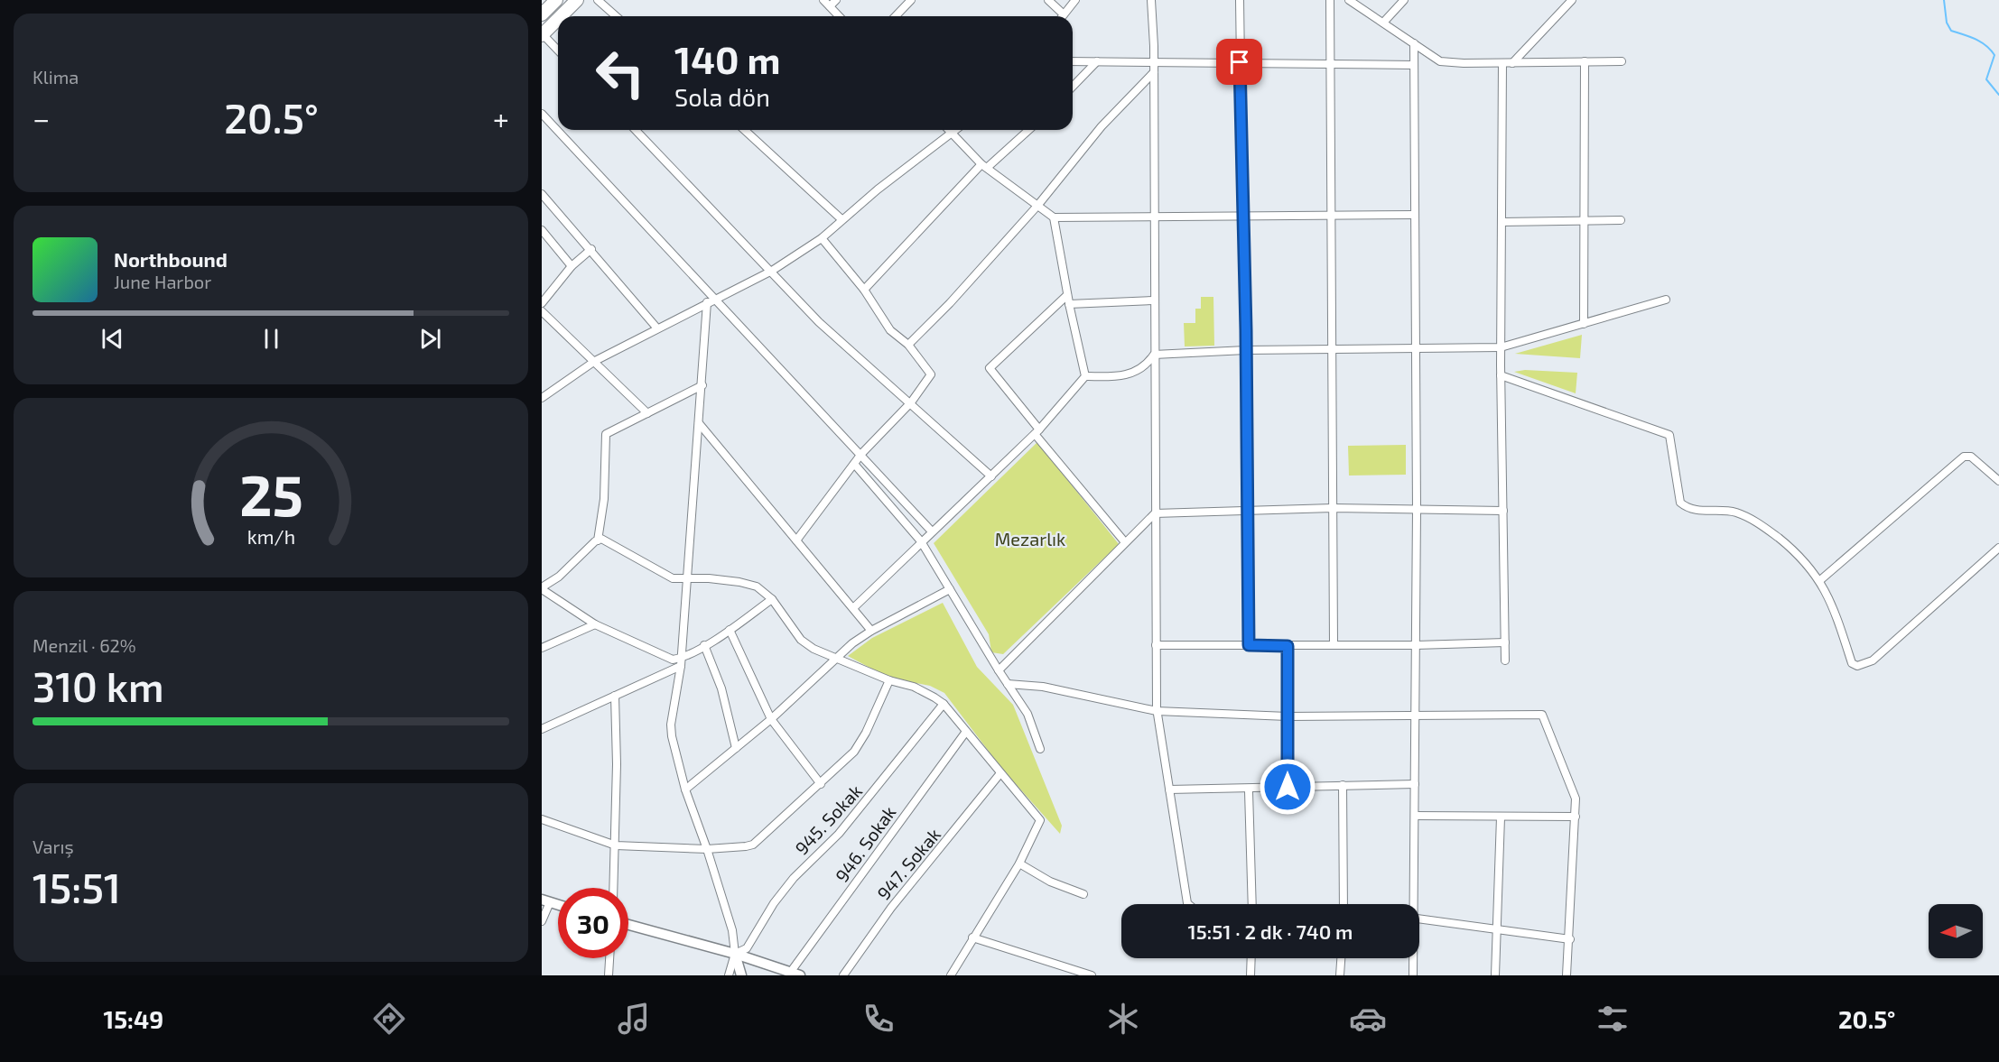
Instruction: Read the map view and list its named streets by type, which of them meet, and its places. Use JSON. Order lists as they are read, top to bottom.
{
  "streets": {
    "street": ["945. Sokak", "946. Sokak", "947. Sokak"]
  },
  "parks": ["Mezarlık"],
  "north": "left",
  "page": {
    "tile": [
      "Klima",
      ["Menzil · 62%", "310 km"],
      ["Varış", "15:51"]
    ],
    "turn": ["140 m", "Sola dön"],
    "heat": ["−", "20.5°", "+"],
    "song": ["Northbound", "June Harbor"],
    "limit": "30",
    "trip": "15:51 · 2 dk · 740 m",
    "tabs": ["15:49", "20.5°"],
    "gauge": ["25", "km/h"]
  }
}
